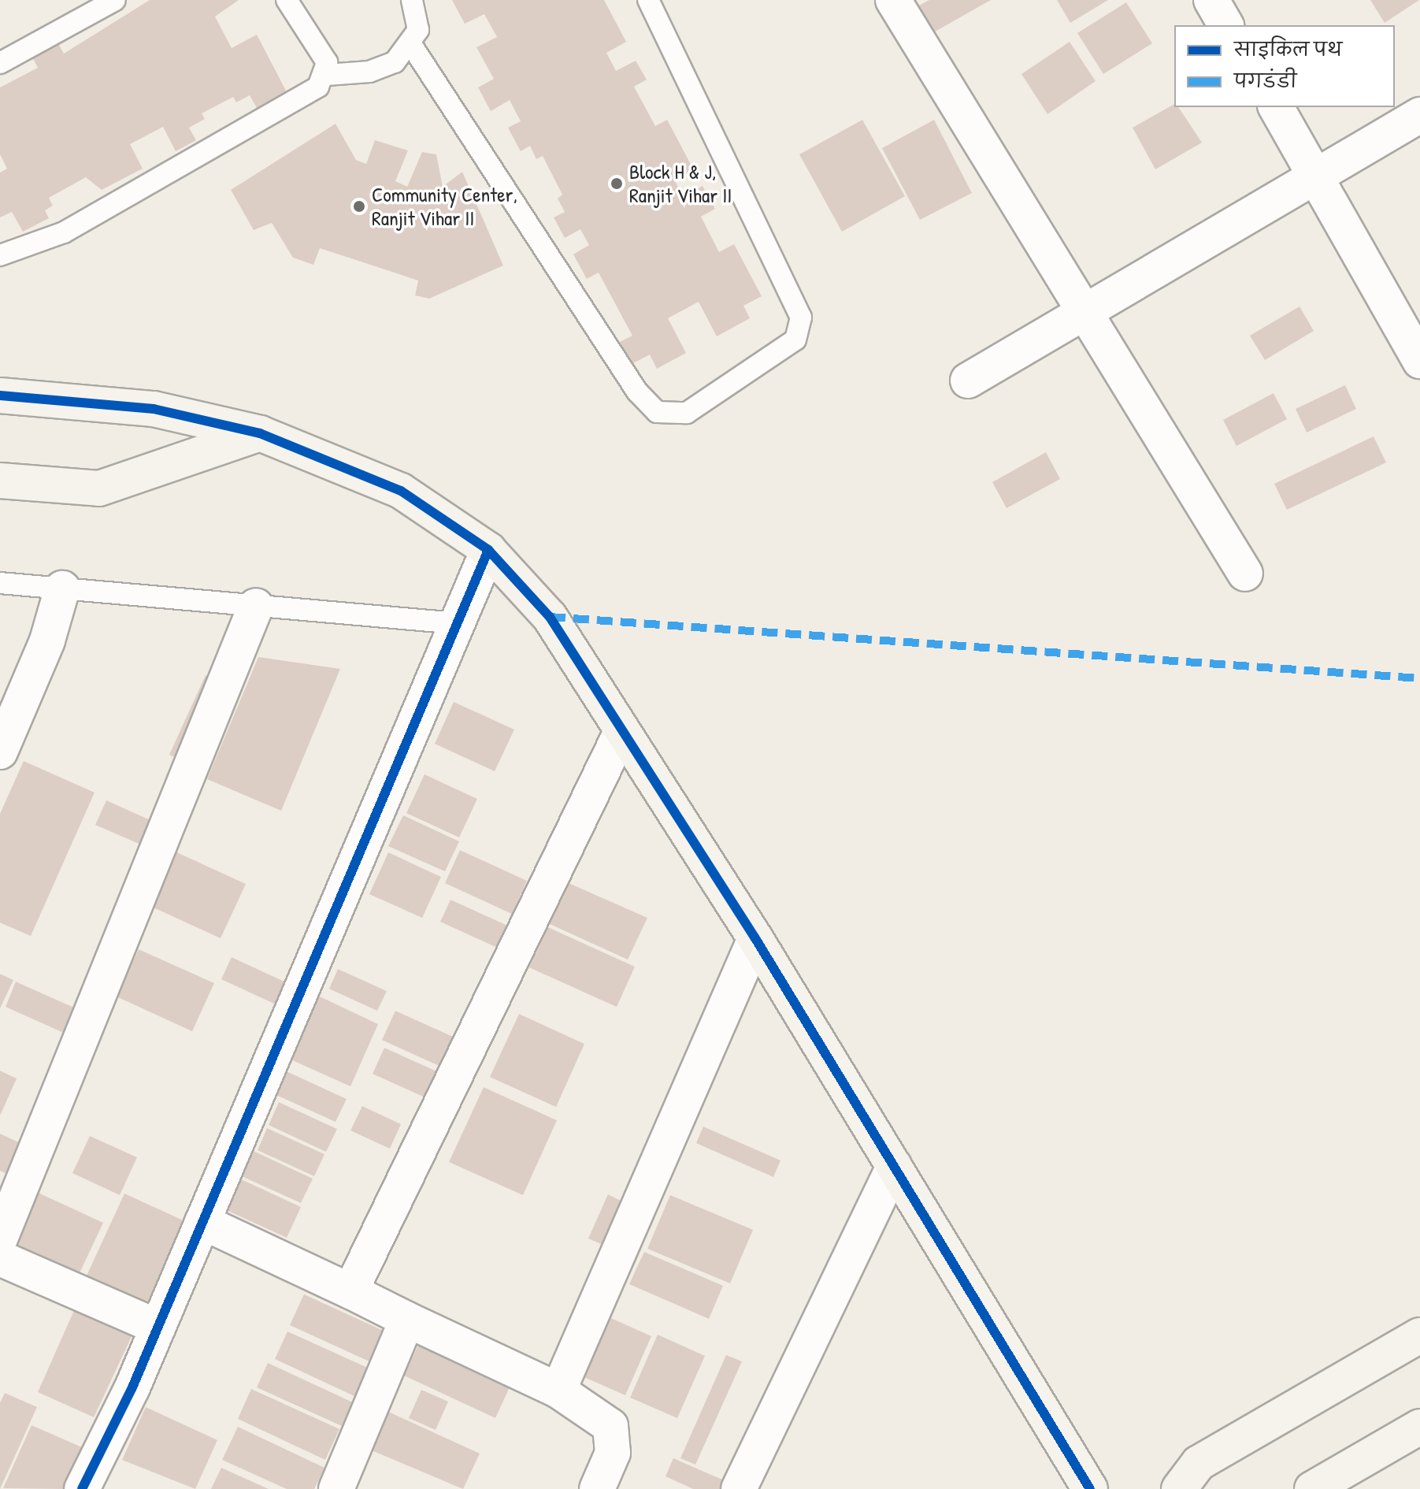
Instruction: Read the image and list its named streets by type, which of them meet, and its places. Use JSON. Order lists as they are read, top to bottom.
{
  "places": ["Block H & J, Ranjit Vihar II", "Community Center, Ranjit Vihar II"],
  "legend": ["साइकिल पथ", "पगडंडी"]
}
